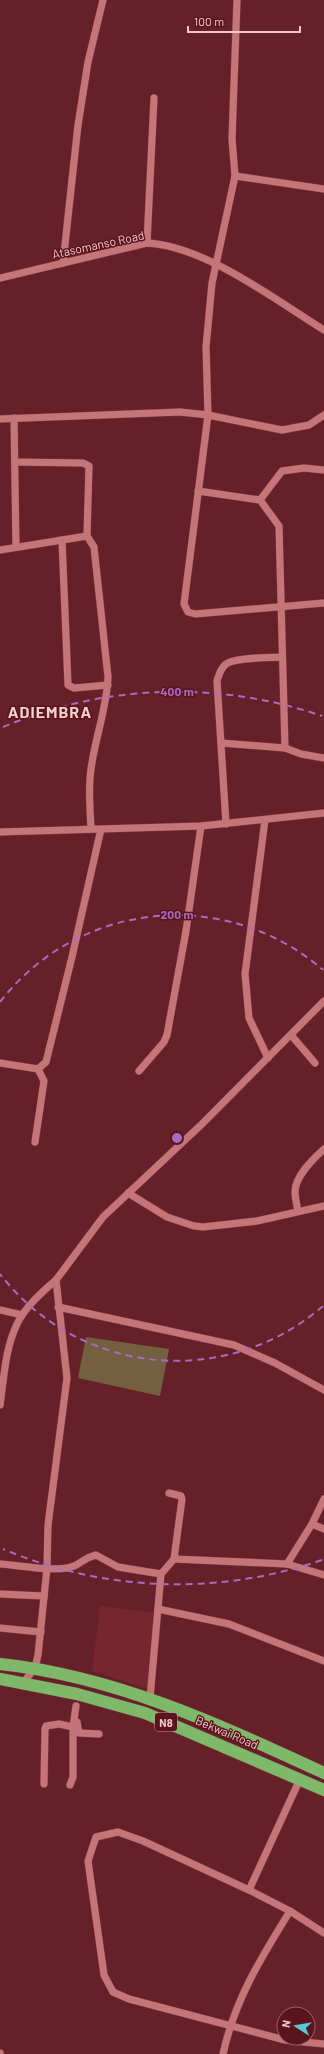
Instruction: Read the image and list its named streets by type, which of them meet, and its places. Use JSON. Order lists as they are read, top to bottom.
{
  "streets": {
    "highway": ["N8", "Bekwai Road"],
    "street": ["Atasomanso Road"]
  },
  "districts": ["ADIEMBRA"],
  "scale_bar": "100 m",
  "north": "left",
  "rings": ["400 m", "200 m"]
}
